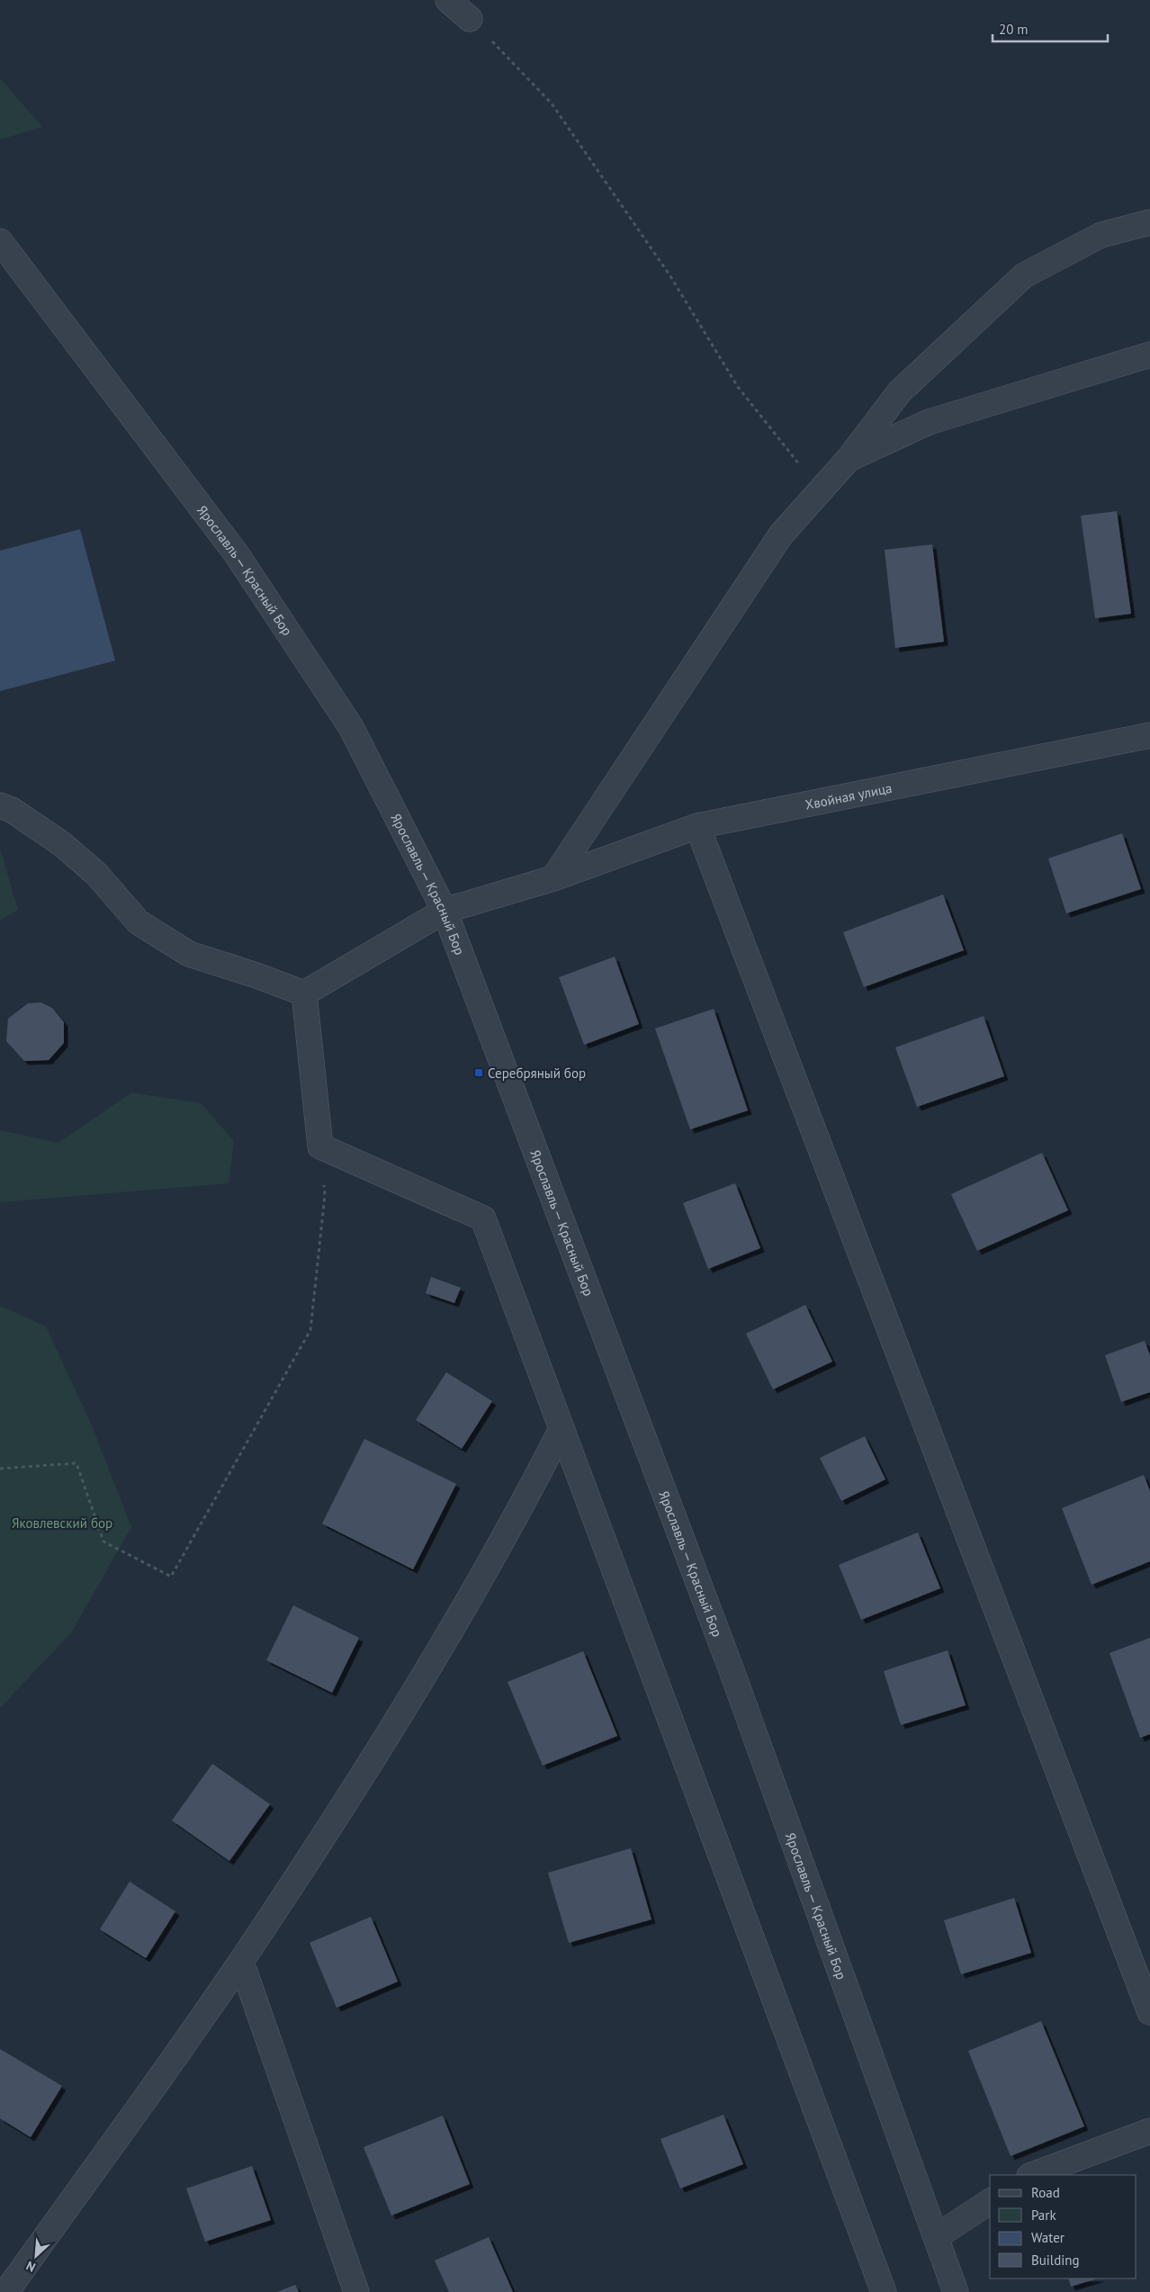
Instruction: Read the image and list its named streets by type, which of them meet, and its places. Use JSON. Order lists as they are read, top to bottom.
{
  "streets": {
    "street": ["Ярославль — Красный Бор", "Хвойная улица"]
  },
  "crossings": [
    ["Ярославль — Красный Бор", "Хвойная улица"]
  ],
  "parks": ["Яковлевский бор"],
  "places": {
    "transit": ["Серебряный бор"]
  },
  "legend": [
    "Road",
    "Park",
    "Water",
    "Building"
  ],
  "scale_bar": "20 m",
  "north": "bottom left"
}
